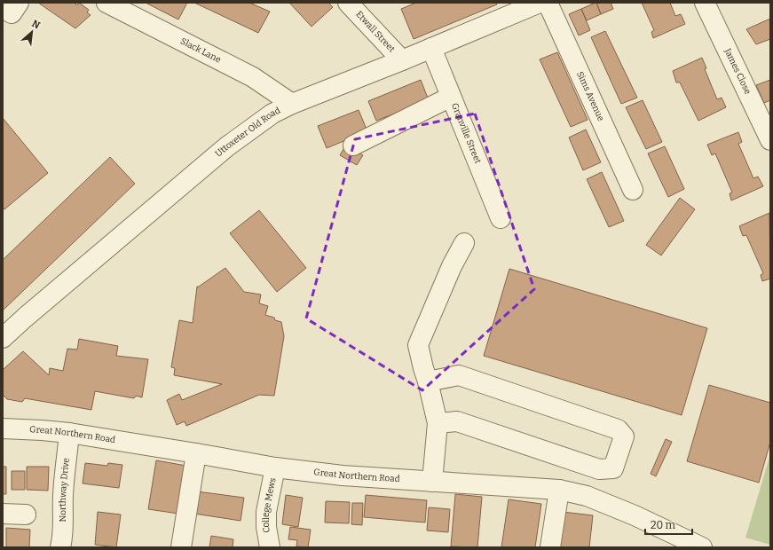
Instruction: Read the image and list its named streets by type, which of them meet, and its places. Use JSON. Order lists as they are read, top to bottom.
{
  "streets": {
    "street": [
      "Etwall Street",
      "Slack Lane",
      "James Close",
      "Sims Avenue",
      "Uttoxeter Old Road",
      "Granville Street",
      "Great Northern Road",
      "Northway Drive",
      "College Mews"
    ]
  },
  "crossings": [
    ["Etwall Street", "Uttoxeter Old Road"],
    ["Slack Lane", "Uttoxeter Old Road"],
    ["Uttoxeter Old Road", "Granville Street"],
    ["Great Northern Road", "Northway Drive"],
    ["Great Northern Road", "College Mews"]
  ],
  "scale_bar": "20 m",
  "north": "top right"
}
